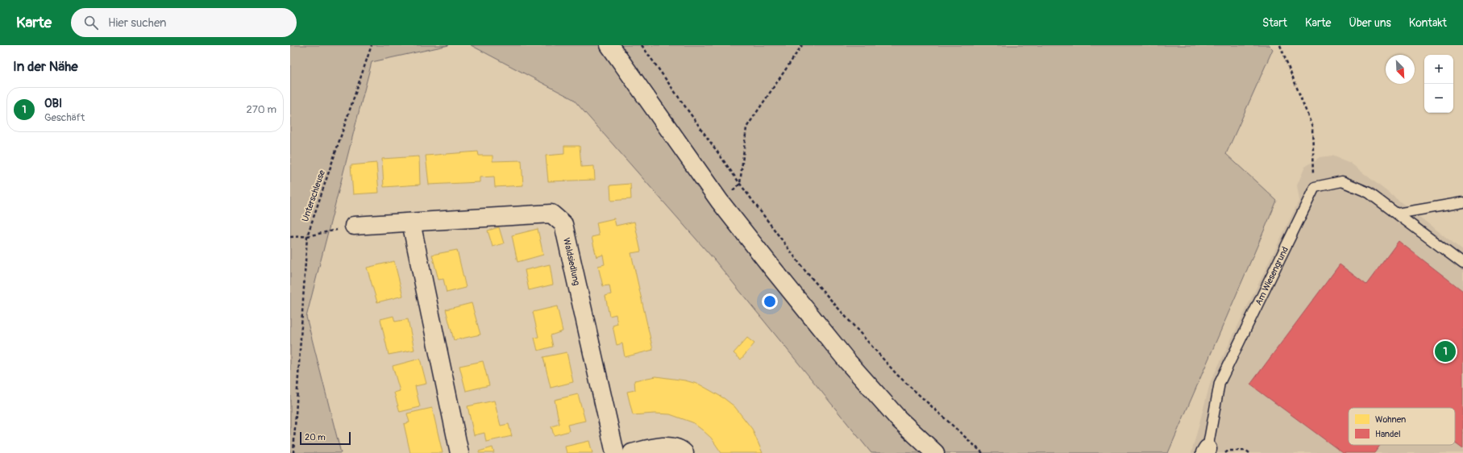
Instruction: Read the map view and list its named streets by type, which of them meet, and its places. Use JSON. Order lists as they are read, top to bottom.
{
  "streets": {
    "street": ["Waldsiedlung"],
    "lane": ["Am Wiesengrund"],
    "path": ["Unterschleuse"]
  },
  "legend": ["Wohnen", "Handel"],
  "scale_bar": "20 m",
  "north": "bottom right",
  "page": {
    "header": "Karte",
    "search": "Hier suchen",
    "nav": [
      "Start",
      "Karte",
      "Über uns",
      "Kontakt"
    ],
    "heading": "In der Nähe",
    "map_buttons": ["+", "−"],
    "list": [
      {
        "mark": "1",
        "name": "OBI",
        "note": "Geschäft",
        "value": "270 m"
      }
    ],
    "pins": "1",
    "scale": "20 m"
  }
}
